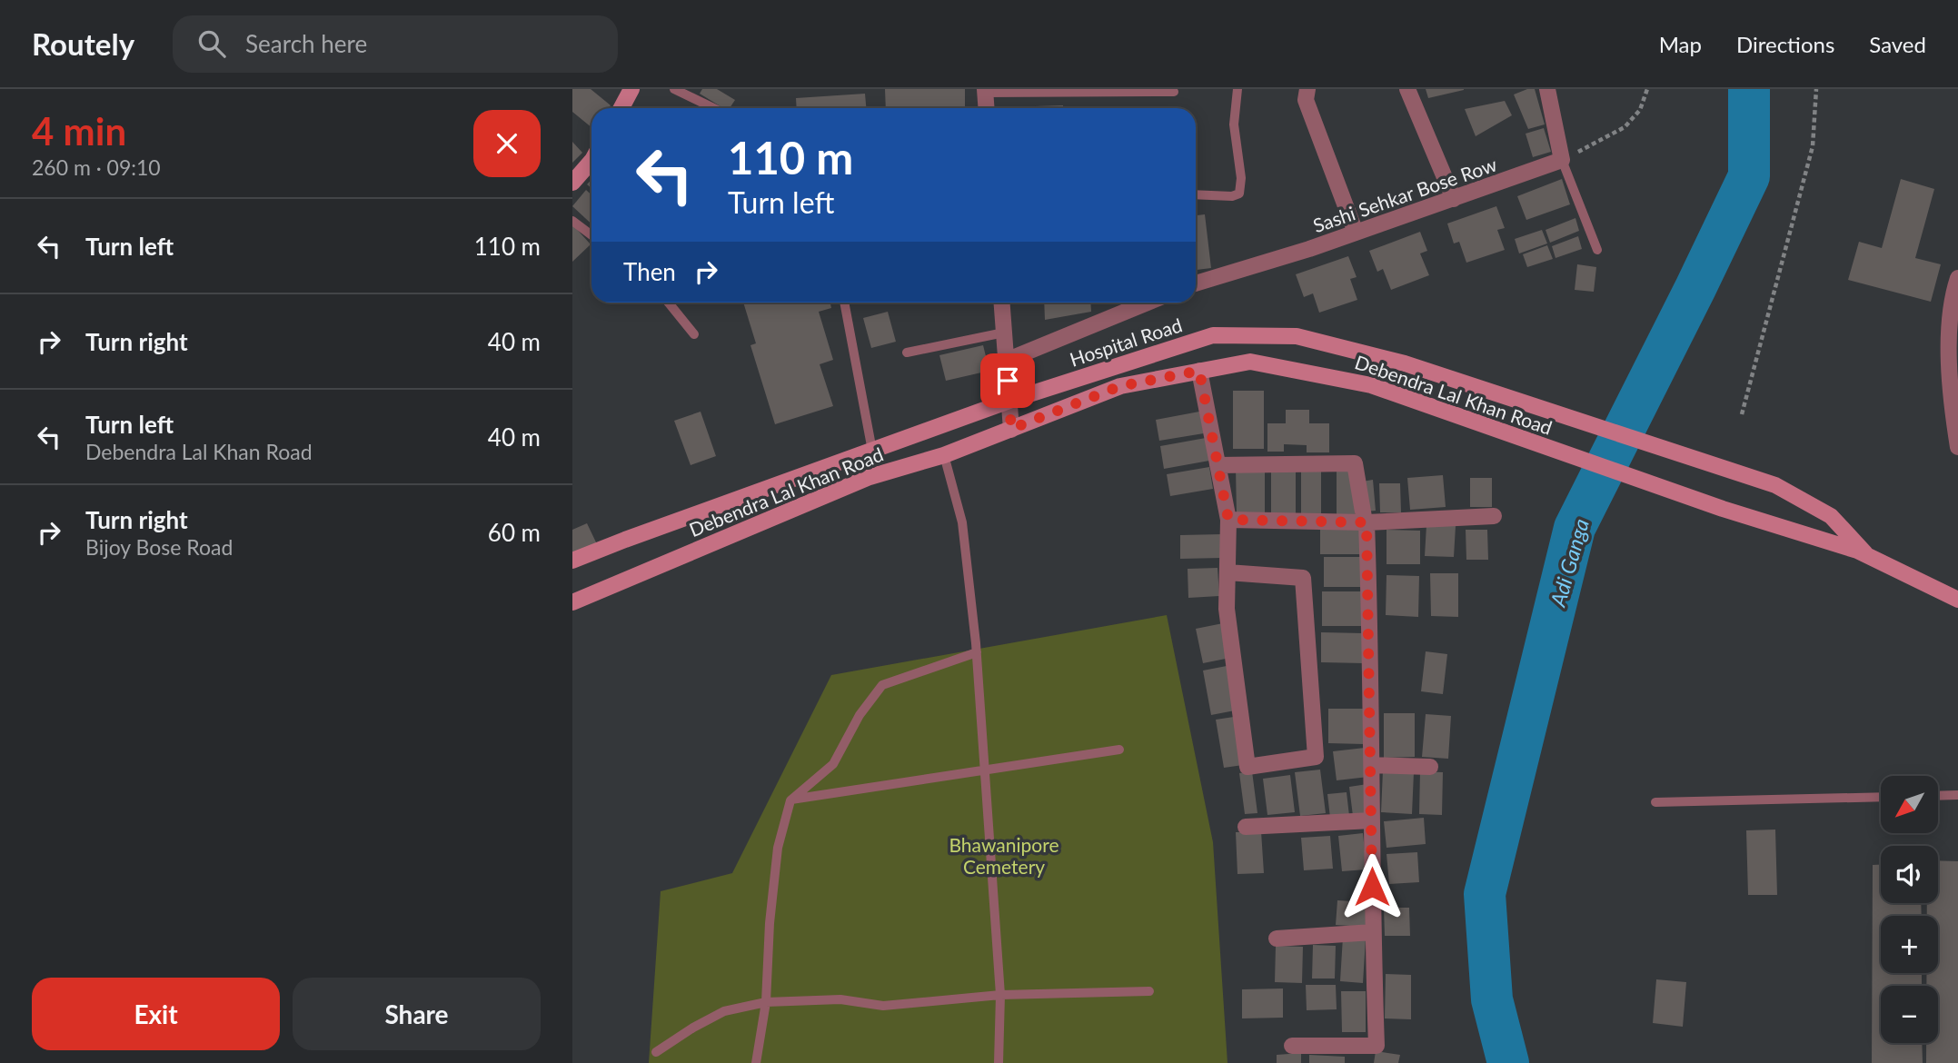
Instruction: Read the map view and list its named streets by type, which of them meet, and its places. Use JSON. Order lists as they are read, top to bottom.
{
  "streets": {
    "main road": ["Hospital Road", "Debendra Lal Khan Road"],
    "street": ["Sashi Sehkar Bose Row"]
  },
  "crossings": [
    ["Hospital Road", "Debendra Lal Khan Road"]
  ],
  "water": ["Adi Ganga"],
  "parks": ["Bhawanipore Cemetery"],
  "north": "bottom left",
  "page": {
    "header": "Routely",
    "search": "Search here",
    "nav": ["Map", "Directions", "Saved"],
    "heading": ["4 min", "260 m · 09:10"],
    "turn": ["110 m", "Turn left"],
    "list": [
      {
        "name": "Turn left",
        "value": "110 m"
      },
      {
        "name": "Turn right",
        "value": "40 m"
      },
      {
        "name": "Turn left",
        "note": "Debendra Lal Khan Road",
        "value": "40 m"
      },
      {
        "name": "Turn right",
        "note": "Bijoy Bose Road",
        "value": "60 m"
      }
    ],
    "then": "Then",
    "map_buttons": ["+", "−"],
    "buttons": ["Exit", "Share"]
  }
}
